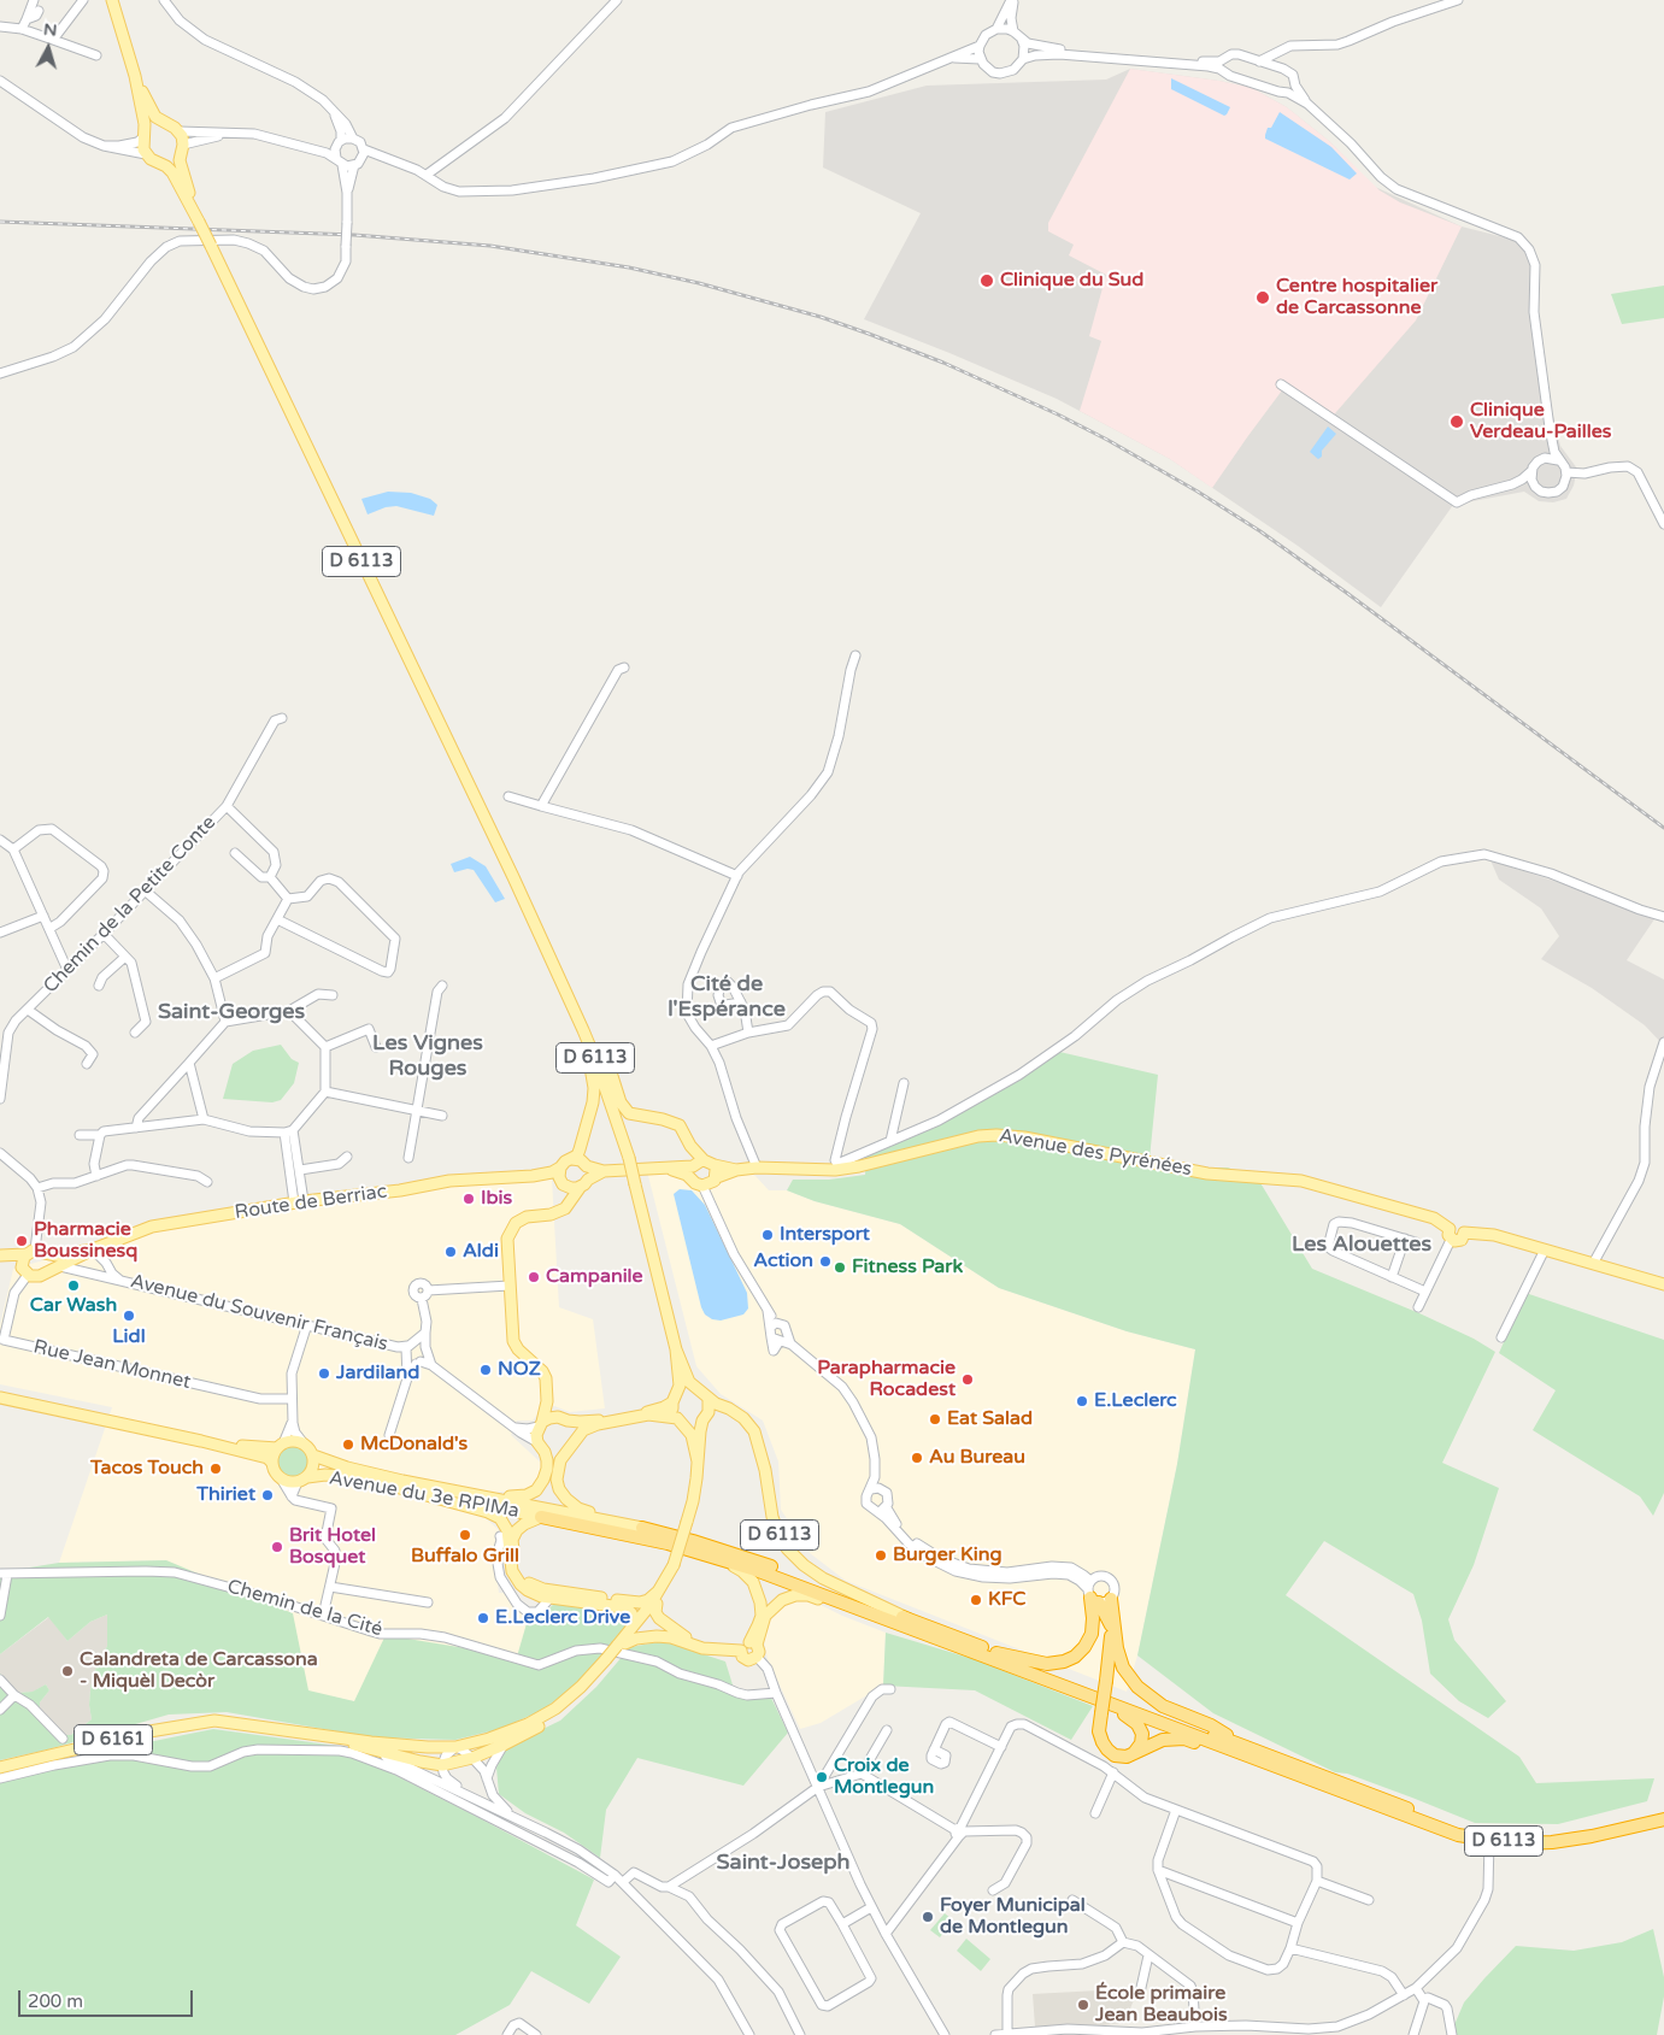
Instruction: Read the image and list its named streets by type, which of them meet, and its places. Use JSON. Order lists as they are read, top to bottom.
{
  "streets": {
    "highway": ["D 6113"],
    "main road": [
      "Avenue des Pyrénées",
      "Route de Berriac",
      "Avenue du 3e RPIMa",
      "D 6161"
    ],
    "street": [
      "Chemin de la Petite Conte",
      "Avenue du Souvenir Français",
      "Rue Jean Monnet",
      "Chemin de la Cité"
    ]
  },
  "crossings": [
    ["D 6113", "Avenue du 3e RPIMa"],
    ["D 6113", "D 6161"],
    ["Route de Berriac", "Avenue du Souvenir Français"],
    ["Route de Berriac", "Rue Jean Monnet"]
  ],
  "districts": [
    "Cité de l'Espérance",
    "Saint-Georges",
    "Les Vignes Rouges",
    "Les Alouettes",
    "Saint-Joseph"
  ],
  "places": [
    "Clinique du Sud",
    "Centre hospitalier de Carcassonne",
    "Clinique Verdeau-Pailles",
    "Ibis",
    "Intersport",
    "Pharmacie Boussinesq",
    "Aldi",
    "Action",
    "Fitness Park",
    "Campanile",
    "Car Wash",
    "Lidl",
    "NOZ",
    "Jardiland",
    "Parapharmacie Rocadest",
    "E.Leclerc",
    "Eat Salad",
    "McDonald's",
    "Au Bureau",
    "Tacos Touch",
    "Thiriet",
    "Buffalo Grill",
    "Brit Hotel Bosquet",
    "Burger King",
    "KFC",
    "E.Leclerc Drive",
    "Calandreta de Carcassona - Miquèl Decòr",
    "Croix de Montlegun",
    "Foyer Municipal de Montlegun",
    "École primaire Jean Beaubois"
  ],
  "scale_bar": "200 m",
  "north": "top"
}
